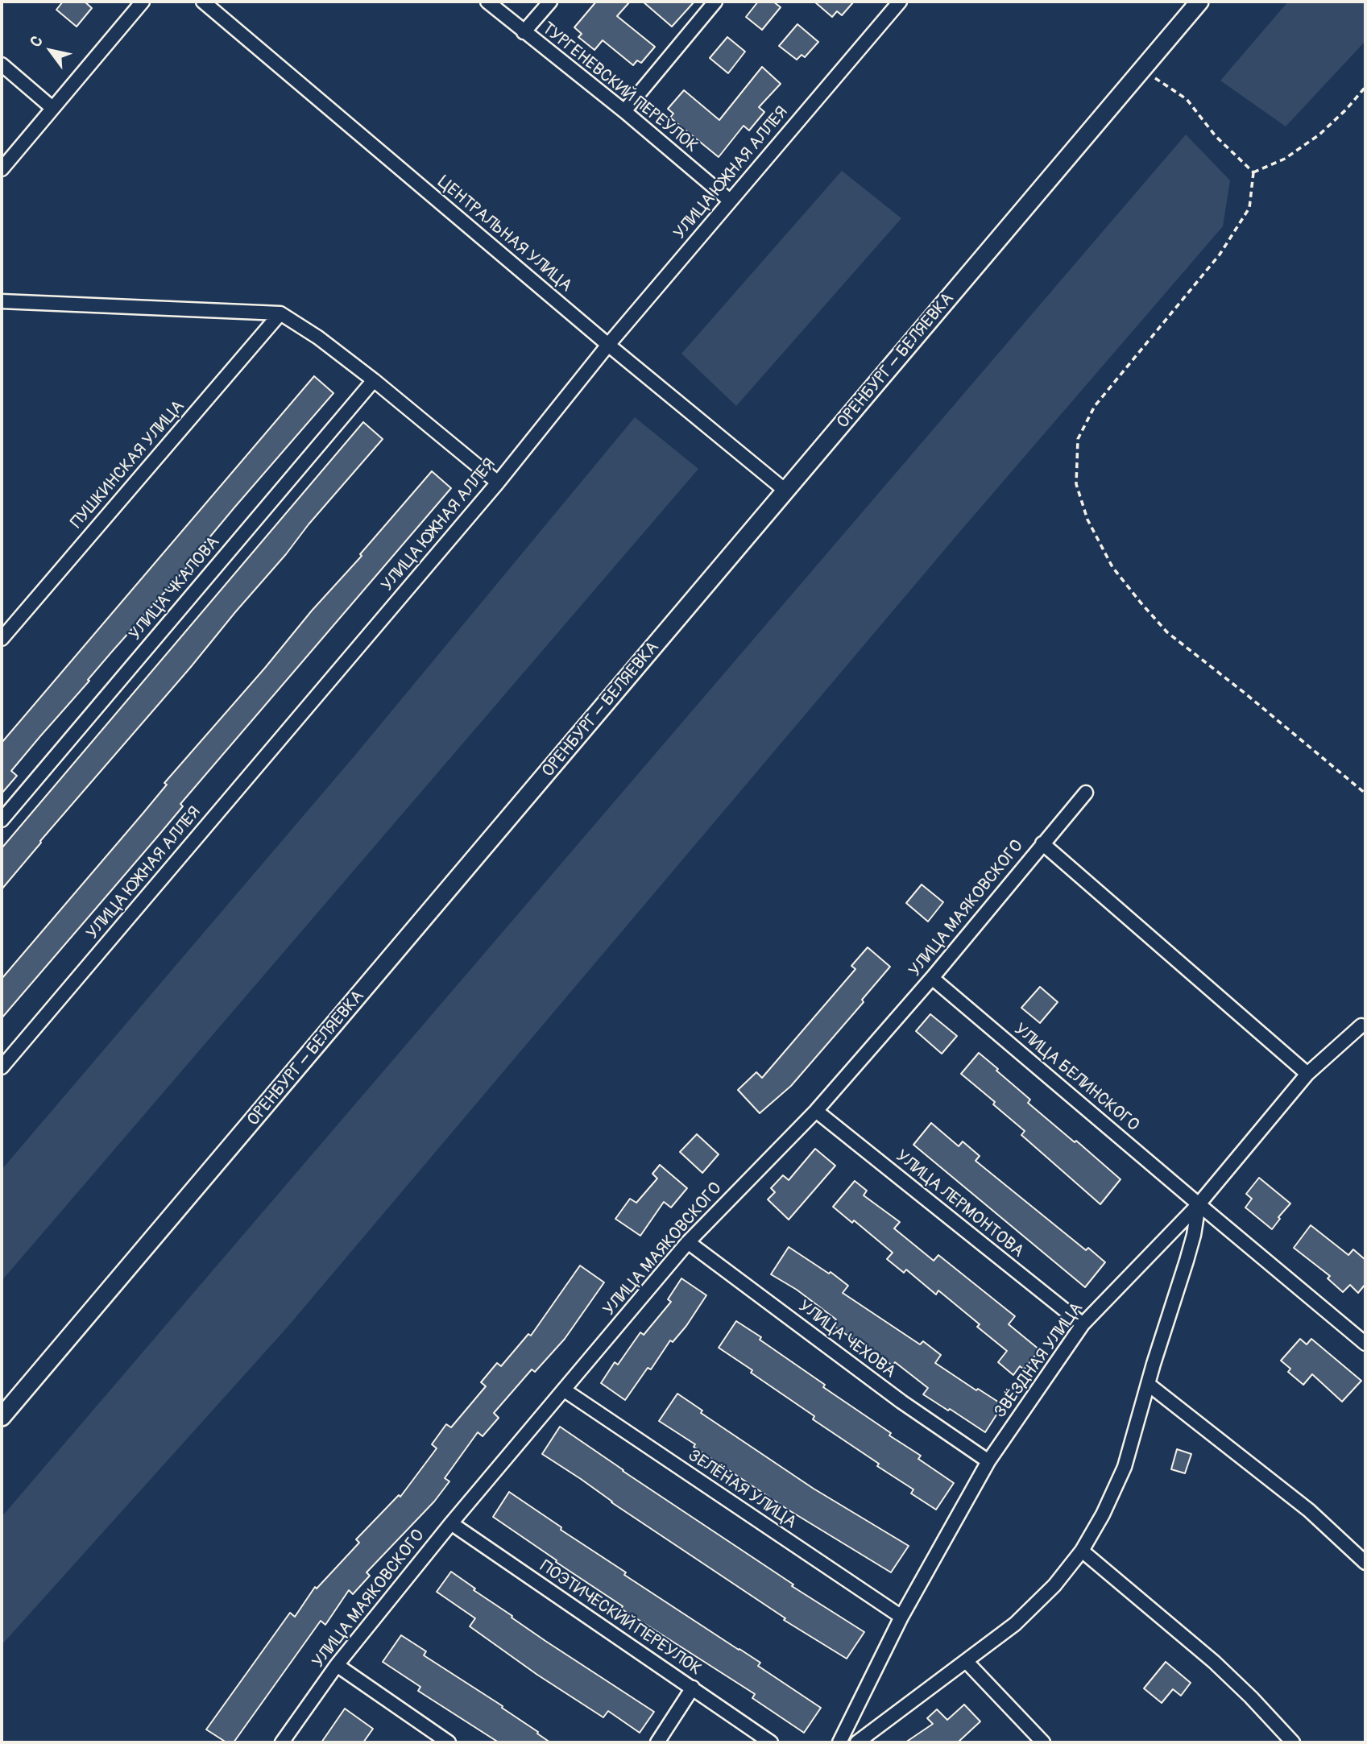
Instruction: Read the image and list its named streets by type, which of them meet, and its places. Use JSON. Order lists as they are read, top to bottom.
{
  "streets": {
    "main road": ["ОРЕНБУРГ – БЕЛЯЕВКА"],
    "street": [
      "ТУРГЕНЕВСКИЙ ПЕРЕУЛОК",
      "УЛИЦА ЮЖНАЯ АЛЛЕЯ",
      "ЦЕНТРАЛЬНАЯ УЛИЦА",
      "ПУШКИНСКАЯ УЛИЦА",
      "УЛИЦА ЧКАЛОВА",
      "УЛИЦА МАЯКОВСКОГО",
      "УЛИЦА БЕЛИНСКОГО",
      "УЛИЦА ЛЕРМОНТОВА",
      "УЛИЦА ЧЕХОВА",
      "ЗВЁЗДНАЯ УЛИЦА",
      "ЗЕЛЁНАЯ УЛИЦА",
      "ПОЭТИЧЕСКИЙ ПЕРЕУЛОК"
    ]
  },
  "crossings": [
    ["ТУРГЕНЕВСКИЙ ПЕРЕУЛОК", "УЛИЦА ЮЖНАЯ АЛЛЕЯ"],
    ["УЛИЦА ЮЖНАЯ АЛЛЕЯ", "ЦЕНТРАЛЬНАЯ УЛИЦА"],
    ["ЦЕНТРАЛЬНАЯ УЛИЦА", "ОРЕНБУРГ – БЕЛЯЕВКА"],
    ["УЛИЦА МАЯКОВСКОГО", "УЛИЦА БЕЛИНСКОГО"],
    ["УЛИЦА МАЯКОВСКОГО", "УЛИЦА ЛЕРМОНТОВА"],
    ["УЛИЦА МАЯКОВСКОГО", "УЛИЦА ЧЕХОВА"],
    ["УЛИЦА МАЯКОВСКОГО", "ЗЕЛЁНАЯ УЛИЦА"],
    ["УЛИЦА МАЯКОВСКОГО", "ПОЭТИЧЕСКИЙ ПЕРЕУЛОК"],
    ["УЛИЦА БЕЛИНСКОГО", "ЗВЁЗДНАЯ УЛИЦА"],
    ["УЛИЦА ЛЕРМОНТОВА", "ЗВЁЗДНАЯ УЛИЦА"],
    ["УЛИЦА ЧЕХОВА", "ЗВЁЗДНАЯ УЛИЦА"],
    ["ЗВЁЗДНАЯ УЛИЦА", "ЗЕЛЁНАЯ УЛИЦА"]
  ],
  "north": "top left"
}
